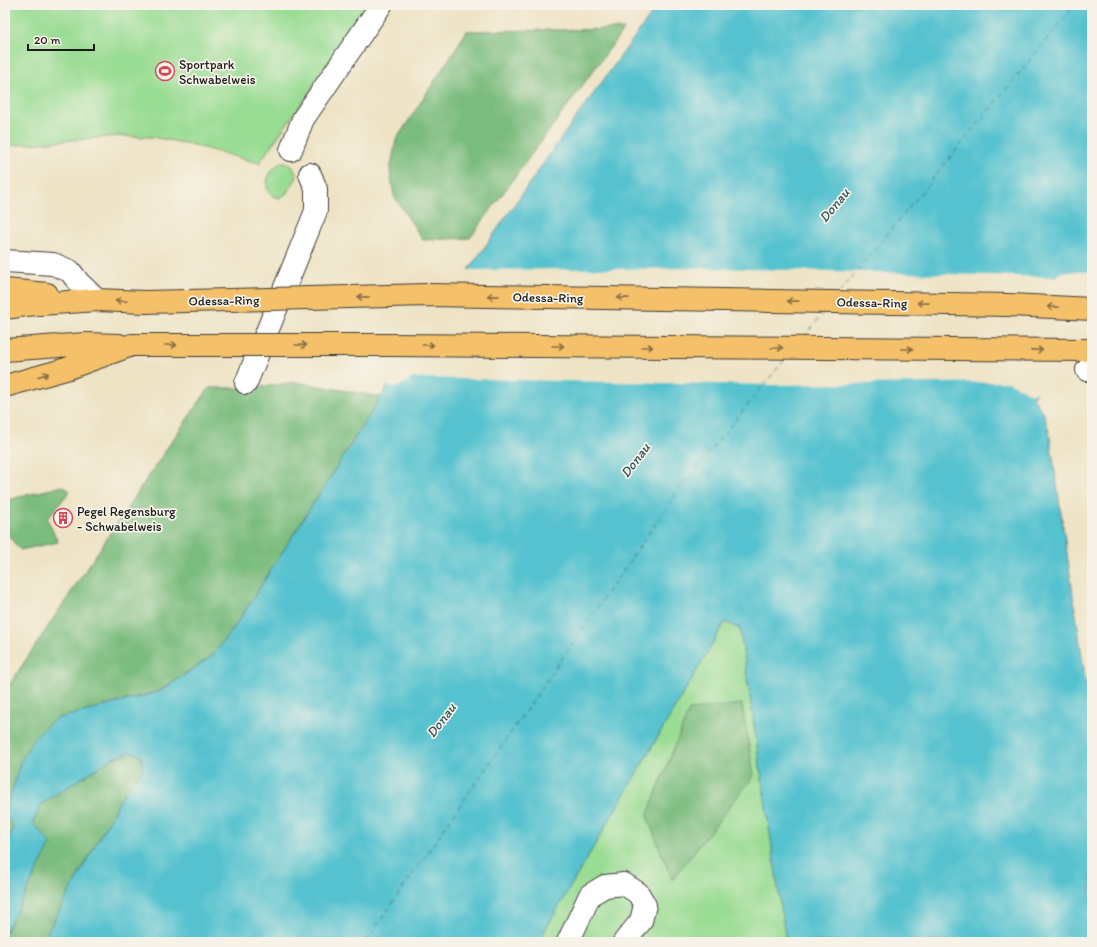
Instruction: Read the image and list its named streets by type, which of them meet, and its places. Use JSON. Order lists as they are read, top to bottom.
{
  "streets": {
    "highway": ["Odessa-Ring"]
  },
  "water": ["Donau"],
  "places": {
    "sports": ["Sportpark Schwabelweis"],
    "building": ["Pegel Regensburg - Schwabelweis"]
  },
  "scale_bar": "20 m"
}
